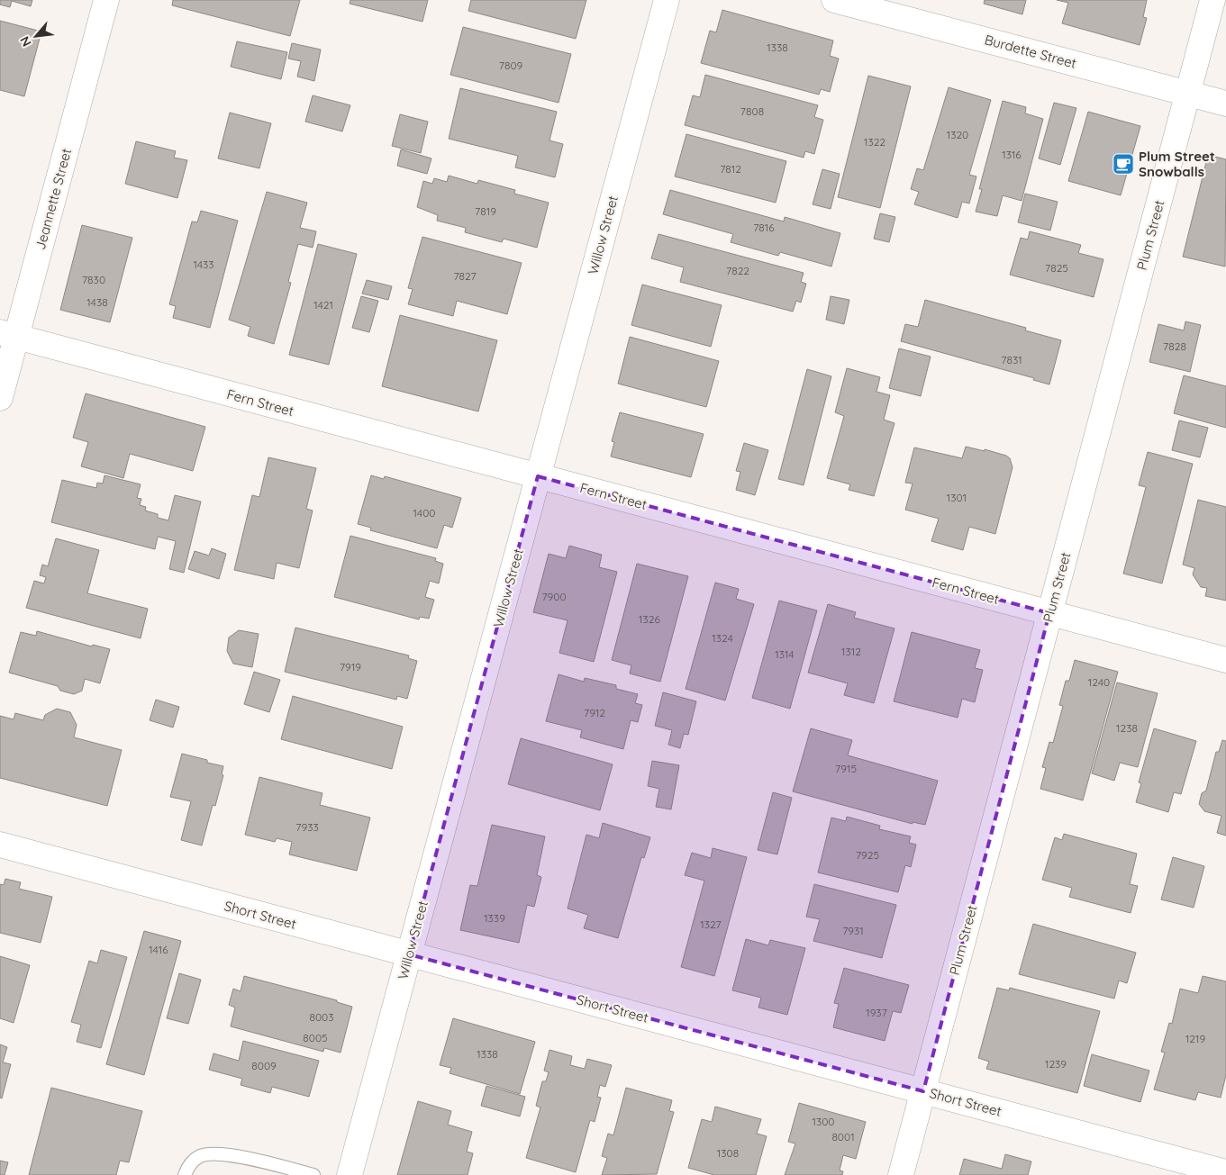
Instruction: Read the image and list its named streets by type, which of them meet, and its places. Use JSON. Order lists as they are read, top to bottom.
{
  "streets": {
    "street": [
      "Burdette Street",
      "Jeannette Street",
      "Willow Street",
      "Plum Street",
      "Fern Street",
      "Short Street"
    ]
  },
  "crossings": [
    ["Burdette Street", "Plum Street"],
    ["Jeannette Street", "Fern Street"],
    ["Willow Street", "Fern Street"],
    ["Willow Street", "Short Street"],
    ["Plum Street", "Fern Street"],
    ["Plum Street", "Short Street"]
  ],
  "places": {
    "cafe": ["Plum Street Snowballs"]
  },
  "house_numbers": [
    "1338",
    "7809",
    "7808",
    "1320",
    "1322",
    "1316",
    "7812",
    "7819",
    "7816",
    "1433",
    "7825",
    "7822",
    "7827",
    "7830",
    "1438",
    "1421",
    "7828",
    "7831",
    "1301",
    "1400",
    "7900",
    "1326",
    "1324",
    "1312",
    "1314",
    "7919",
    "1240",
    "7912",
    "1238",
    "7915",
    "7933",
    "7925",
    "1339",
    "1327",
    "7931",
    "1416",
    "1937",
    "8003",
    "8005",
    "1219",
    "1338",
    "1239",
    "8009",
    "1300",
    "8001",
    "1308"
  ],
  "north": "bottom left"
}
